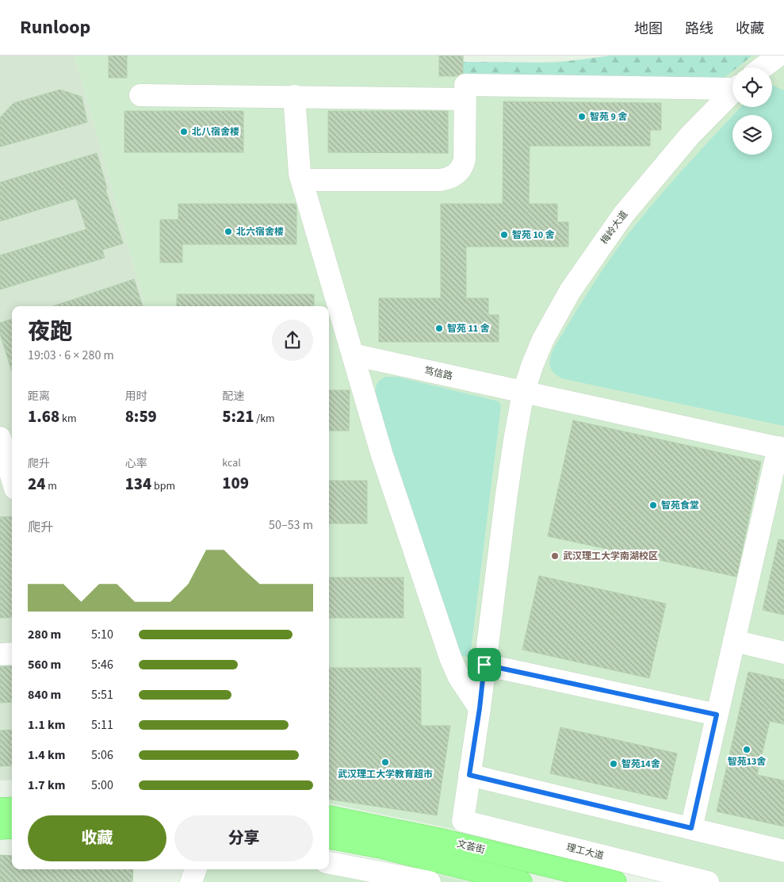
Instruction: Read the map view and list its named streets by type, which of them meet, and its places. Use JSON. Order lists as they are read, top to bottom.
{
  "streets": {
    "main road": ["文荟街"],
    "street": ["梅岭大道", "笃信路", "理工大道"]
  },
  "crossings": [
    ["梅岭大道", "笃信路"],
    ["梅岭大道", "理工大道"]
  ],
  "places": [
    "智苑 9 舍",
    "北八宿舍楼",
    "北六宿舍楼",
    "智苑 10 舍",
    "智苑 11 舍",
    "智苑食堂",
    "武汉理工大学南湖校区",
    "智苑13舍",
    "武汉理工大学教育超市",
    "智苑14舍"
  ],
  "page": {
    "header": "Runloop",
    "nav": ["地图", "路线", "收藏"],
    "heading": ["夜跑", "19:03 · 6 × 280 m"],
    "stats": [
      ["距离", "1.68 km"],
      ["用时", "8:59"],
      ["配速", "5:21 /km"],
      ["爬升", "24 m"],
      ["心率", "134 bpm"],
      ["kcal", "109"]
    ],
    "chart": ["爬升", "50–53 m"],
    "list": [
      {
        "name": "280 m",
        "note": "5:10"
      },
      {
        "name": "560 m",
        "note": "5:46"
      },
      {
        "name": "840 m",
        "note": "5:51"
      },
      {
        "name": "1.1 km",
        "note": "5:11"
      },
      {
        "name": "1.4 km",
        "note": "5:06"
      },
      {
        "name": "1.7 km",
        "note": "5:00"
      }
    ],
    "buttons": ["收藏", "分享"]
  }
}
